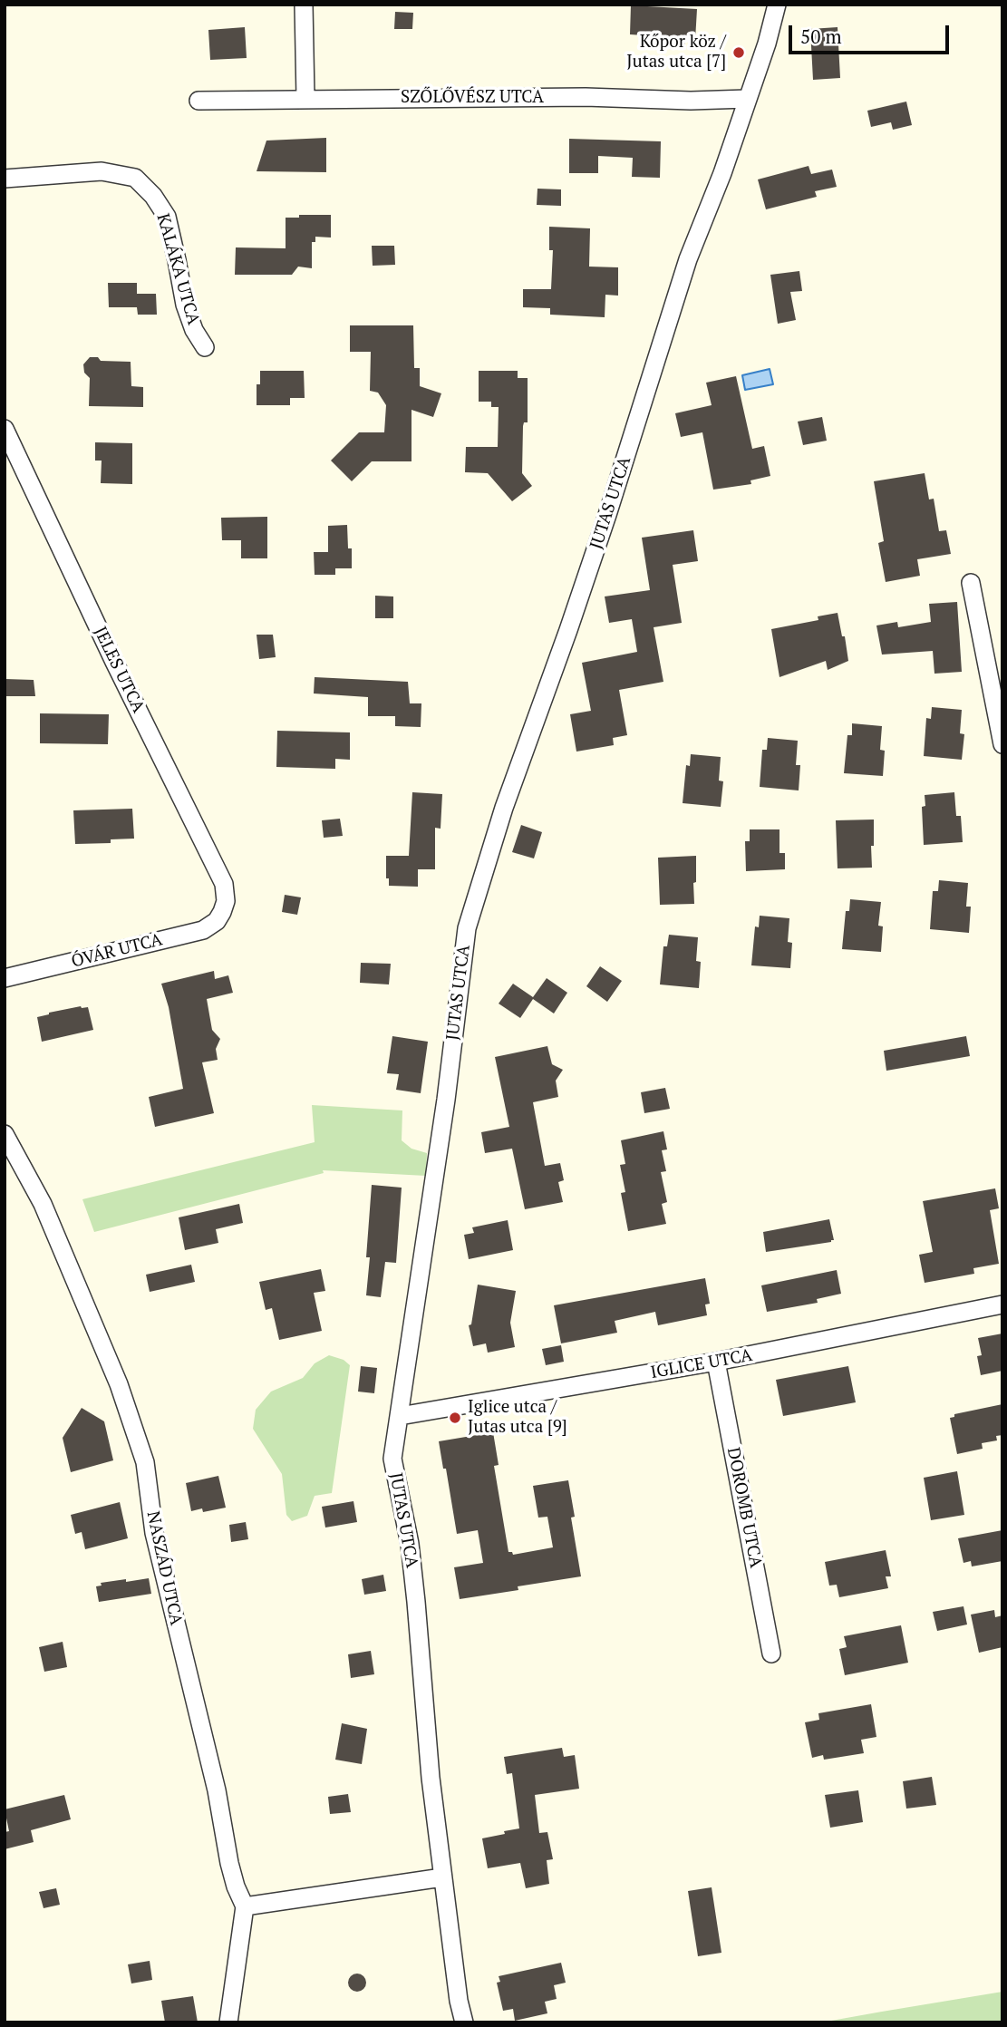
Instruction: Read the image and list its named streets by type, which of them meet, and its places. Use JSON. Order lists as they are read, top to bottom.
{
  "streets": {
    "street": [
      "SZŐLŐVÉSZ UTCA",
      "KALÁKA UTCA",
      "JUTAS UTCA",
      "JELES UTCA",
      "ÓVÁR UTCA",
      "IGLICE UTCA",
      "DOROMB UTCA",
      "NASZÁD UTCA"
    ]
  },
  "crossings": [
    ["SZŐLŐVÉSZ UTCA", "JUTAS UTCA"],
    ["JUTAS UTCA", "IGLICE UTCA"],
    ["JELES UTCA", "ÓVÁR UTCA"],
    ["IGLICE UTCA", "DOROMB UTCA"]
  ],
  "places": ["Kőpor köz / Jutas utca [7]", "Iglice utca / Jutas utca [9]"],
  "scale_bar": "50 m"
}
